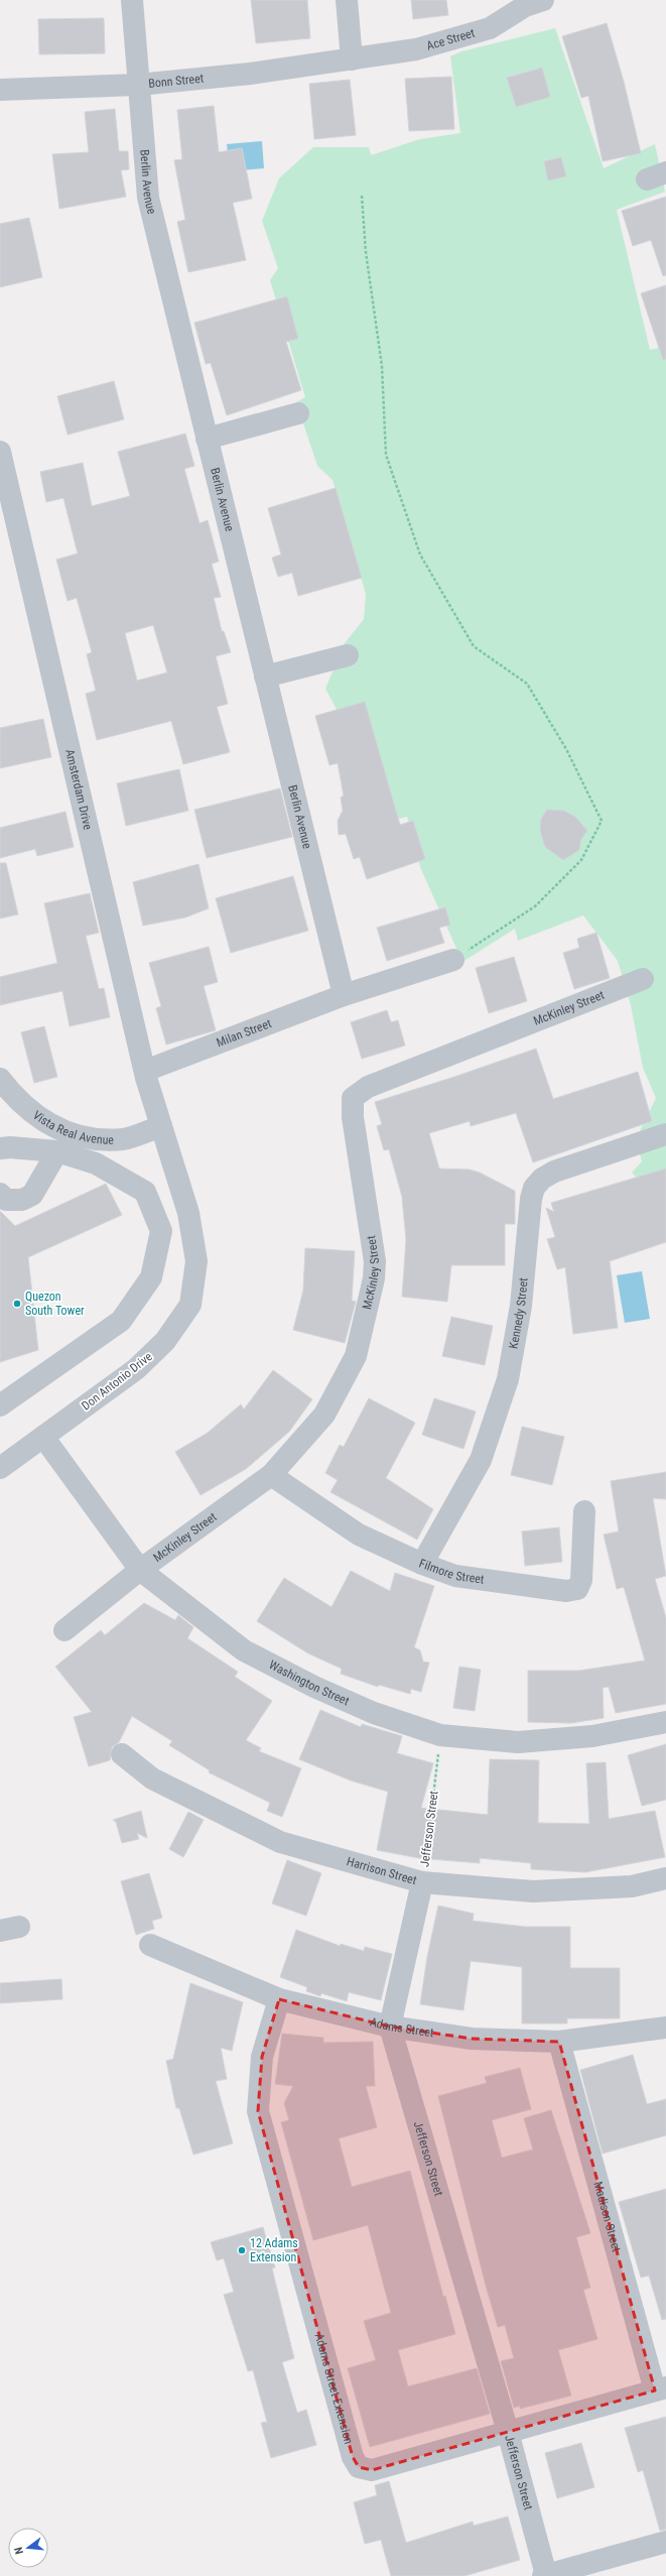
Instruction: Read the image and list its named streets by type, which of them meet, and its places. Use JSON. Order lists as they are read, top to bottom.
{
  "streets": {
    "street": [
      "Ace Street",
      "Bonn Street",
      "Berlin Avenue",
      "Amsterdam Drive",
      "McKinley Street",
      "Milan Street",
      "Vista Real Avenue",
      "Kennedy Street",
      "Don Antonio Drive",
      "Filmore Street",
      "Washington Street",
      "Jefferson Street",
      "Harrison Street",
      "Adams Street",
      "Madison Street",
      "Adams Street Extension"
    ]
  },
  "crossings": [
    ["Ace Street", "Bonn Street"],
    ["Bonn Street", "Berlin Avenue"],
    ["Berlin Avenue", "Milan Street"],
    ["Amsterdam Drive", "Milan Street"],
    ["Amsterdam Drive", "Vista Real Avenue"],
    ["Amsterdam Drive", "Don Antonio Drive"],
    ["McKinley Street", "Filmore Street"],
    ["McKinley Street", "Washington Street"],
    ["Vista Real Avenue", "Don Antonio Drive"],
    ["Kennedy Street", "Filmore Street"],
    ["Don Antonio Drive", "Washington Street"],
    ["Washington Street", "Jefferson Street"],
    ["Jefferson Street", "Harrison Street"],
    ["Jefferson Street", "Adams Street"],
    ["Jefferson Street", "Adams Street Extension"],
    ["Adams Street", "Madison Street"],
    ["Adams Street", "Adams Street Extension"],
    ["Madison Street", "Adams Street Extension"]
  ],
  "places": ["Quezon South Tower", "12 Adams Extension"],
  "north": "left"
}
